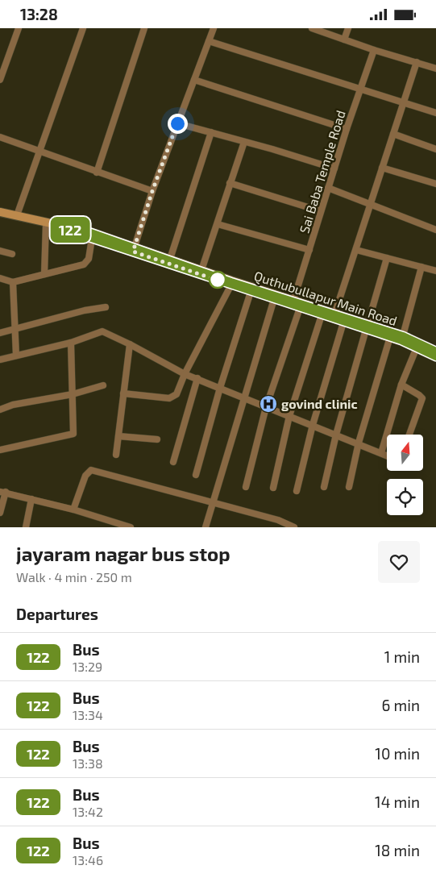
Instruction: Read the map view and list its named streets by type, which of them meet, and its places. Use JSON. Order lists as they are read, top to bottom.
{
  "streets": {
    "main road": ["Quthubullapur Main Road"],
    "street": ["Sai Baba Temple Road"]
  },
  "crossings": [
    ["Sai Baba Temple Road", "Quthubullapur Main Road"]
  ],
  "places": {
    "hospital": ["govind clinic"]
  },
  "lines": ["bus line 122"],
  "north": "top",
  "page": {
    "status": "13:28",
    "on_map": "122",
    "heading": [
      ["jayaram nagar bus stop", "Walk · 4 min · 250 m"],
      "Departures"
    ],
    "list": [
      {
        "mark": "122",
        "name": "Bus",
        "note": "13:29",
        "value": "1 min"
      },
      {
        "mark": "122",
        "name": "Bus",
        "note": "13:34",
        "value": "6 min"
      },
      {
        "mark": "122",
        "name": "Bus",
        "note": "13:38",
        "value": "10 min"
      },
      {
        "mark": "122",
        "name": "Bus",
        "note": "13:42",
        "value": "14 min"
      },
      {
        "mark": "122",
        "name": "Bus",
        "note": "13:46",
        "value": "18 min"
      }
    ]
  }
}
